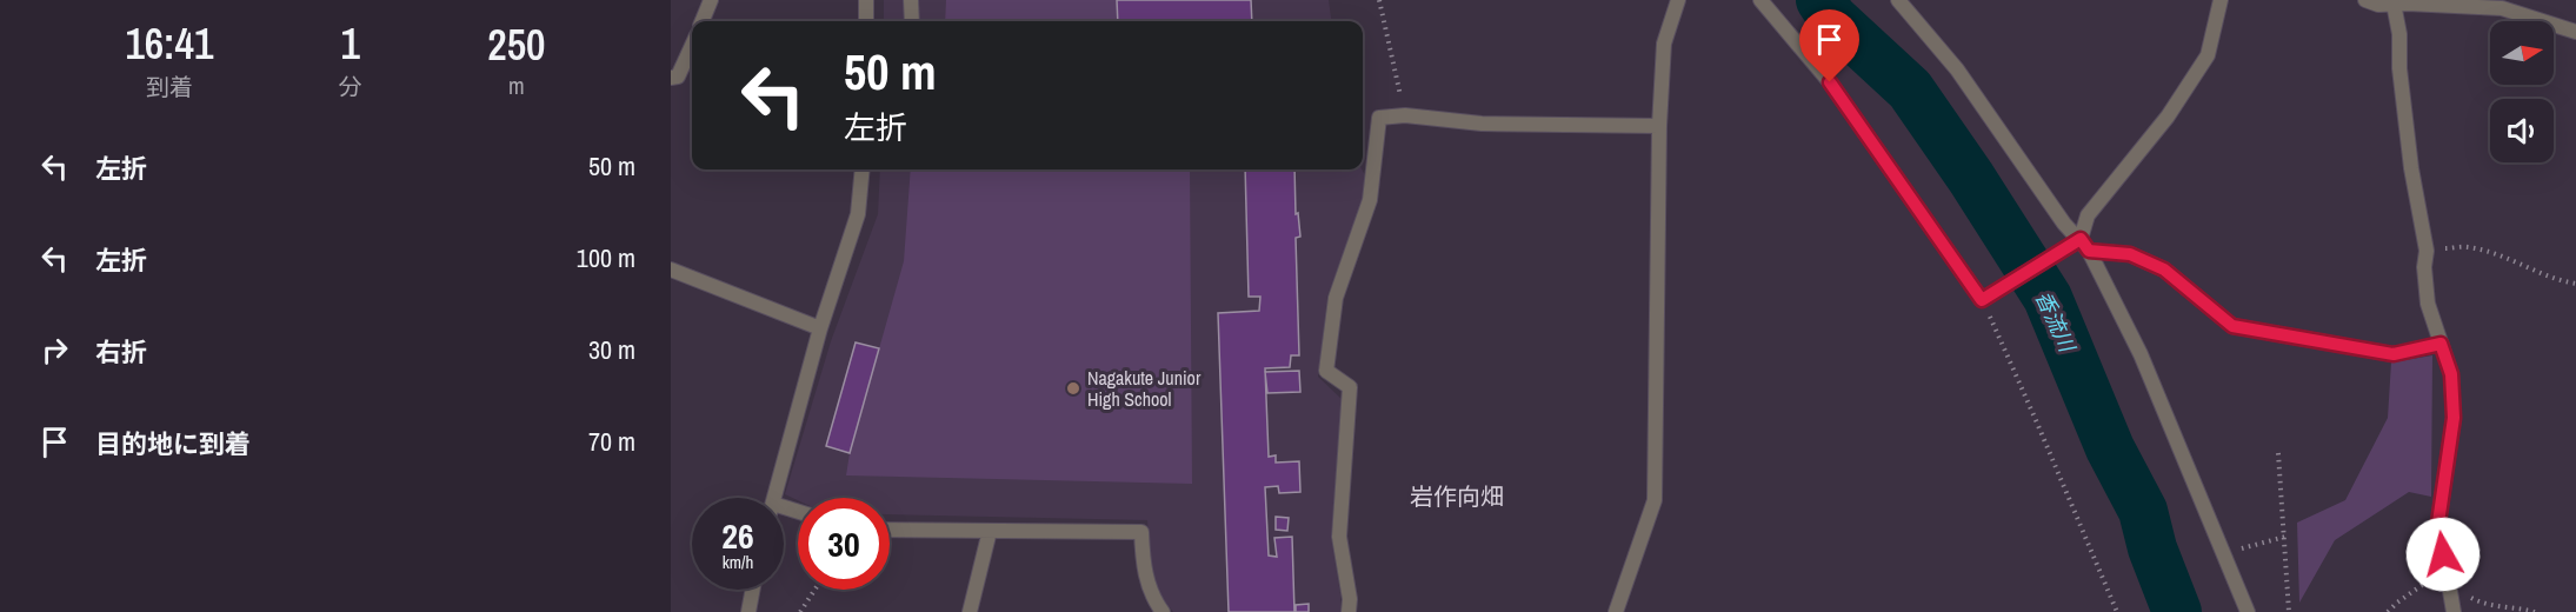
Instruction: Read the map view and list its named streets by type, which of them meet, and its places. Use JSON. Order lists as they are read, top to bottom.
{
  "districts": ["岩作向畑"],
  "water": ["香流川"],
  "places": ["Nagakute Junior High School"],
  "north": "right",
  "page": {
    "eta": [
      "16:41",
      "到着",
      "1",
      "分",
      "250",
      "m"
    ],
    "turn": ["50 m", "左折"],
    "list": [
      {
        "name": "左折",
        "value": "50 m"
      },
      {
        "name": "左折",
        "value": "100 m"
      },
      {
        "name": "右折",
        "value": "30 m"
      },
      {
        "name": "目的地に到着",
        "value": "70 m"
      }
    ],
    "speed": "26 km/h",
    "limit": "30"
  }
}
